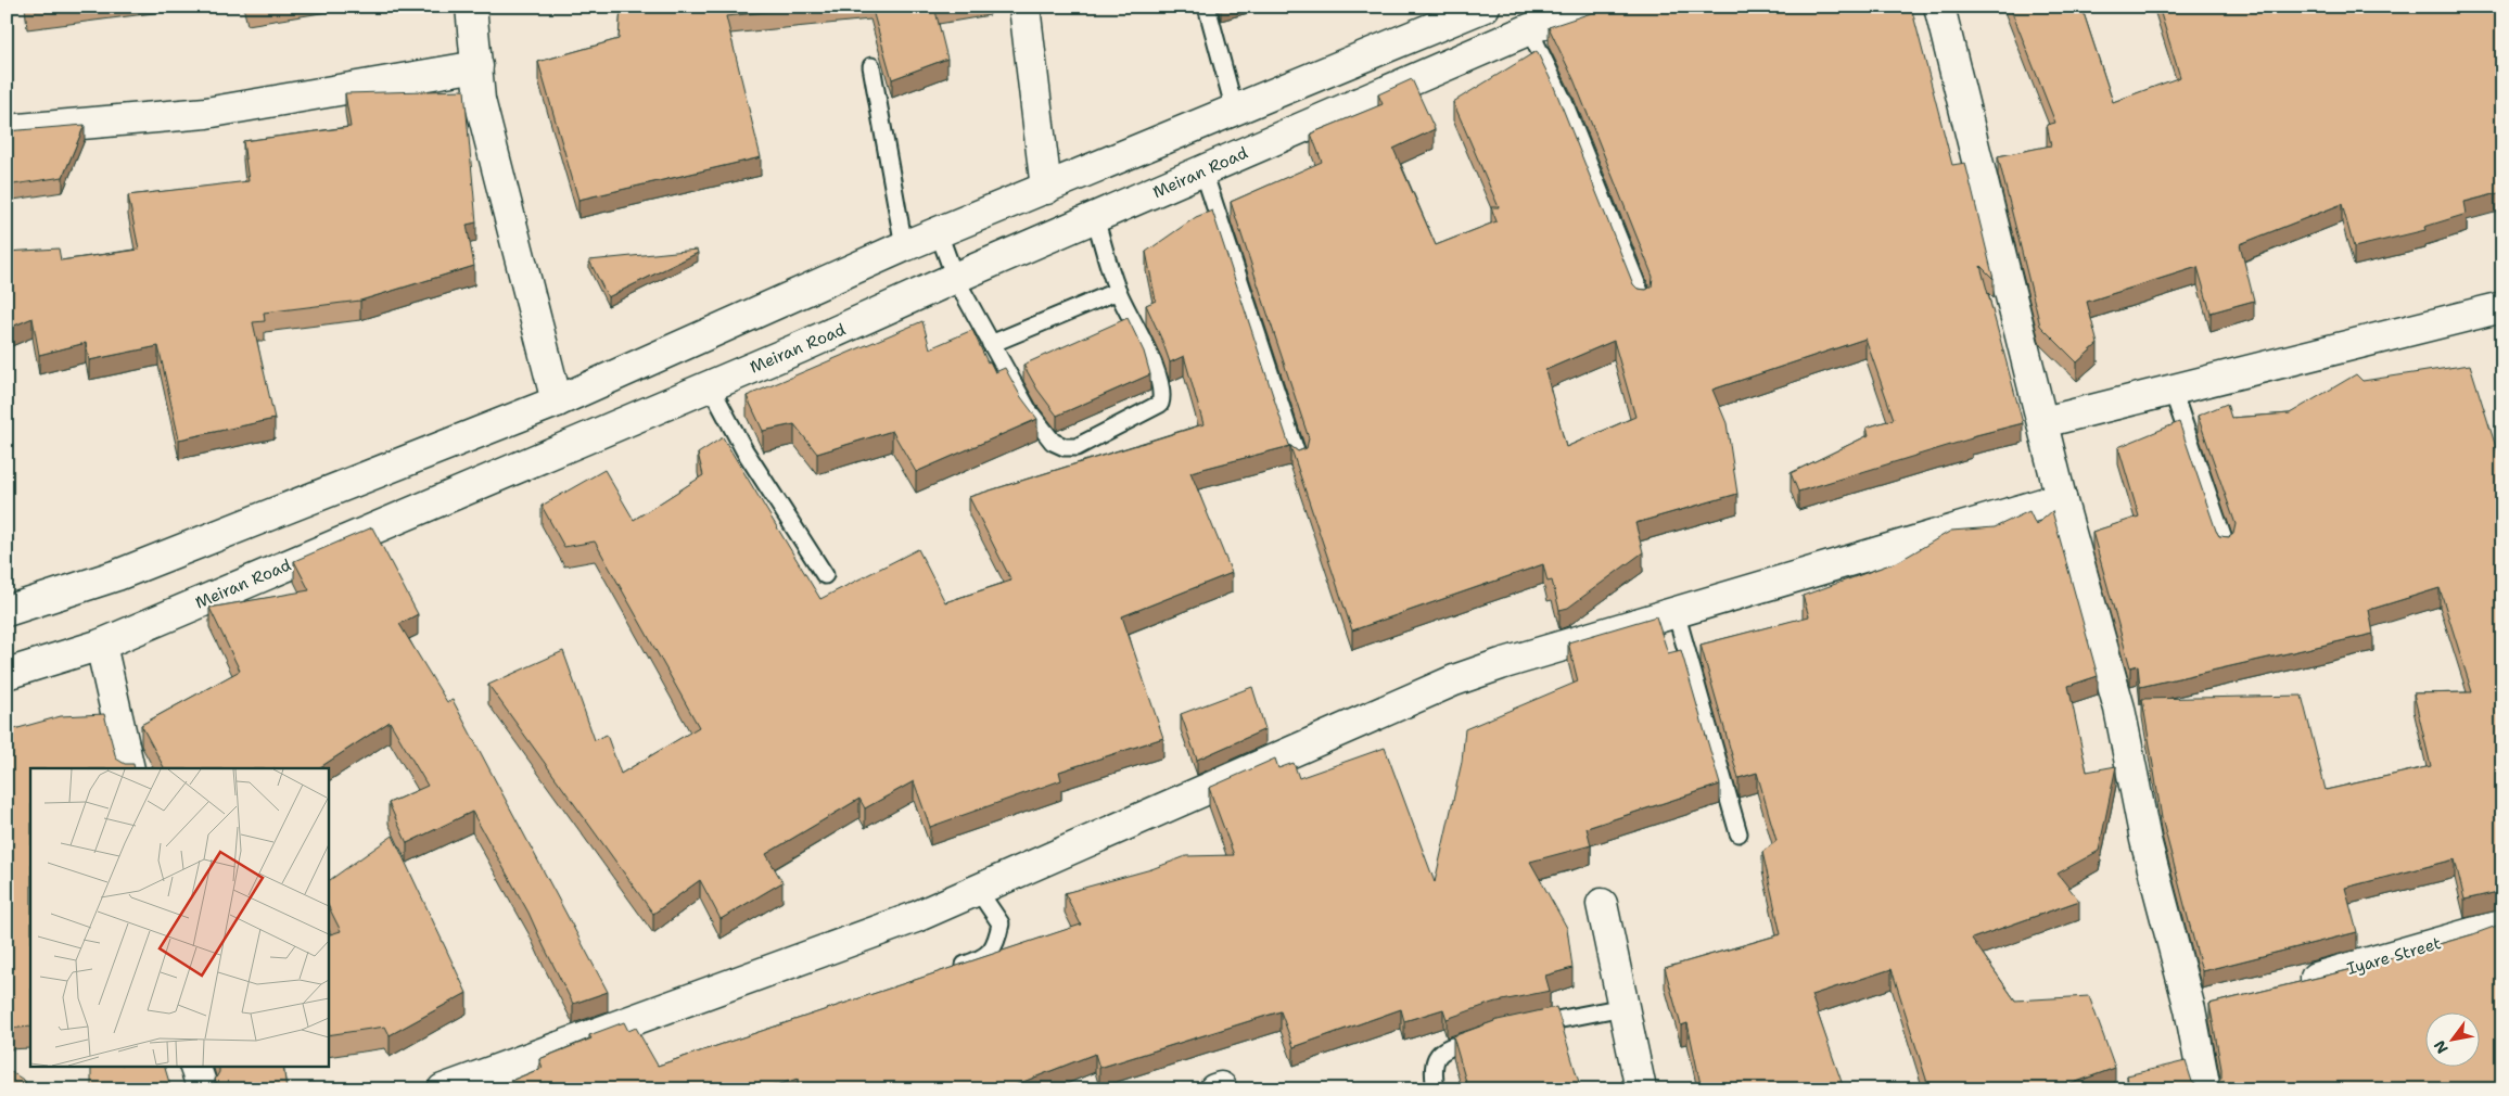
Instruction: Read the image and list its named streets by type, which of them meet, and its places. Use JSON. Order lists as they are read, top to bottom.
{
  "streets": {
    "street": ["Meiran Road", "Iyare Street"]
  },
  "north": "bottom left"
}
